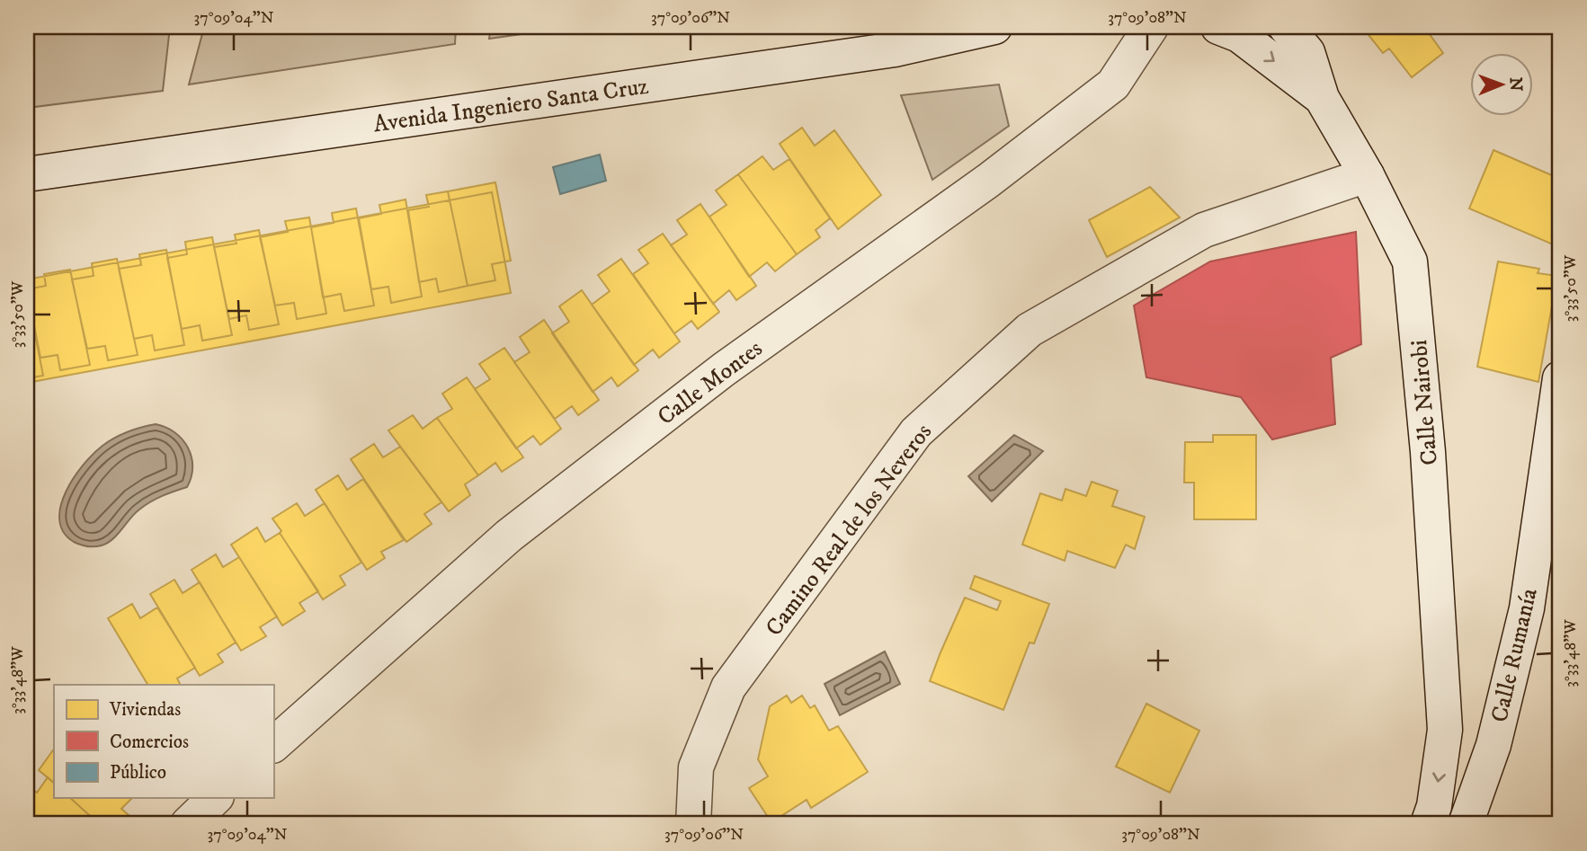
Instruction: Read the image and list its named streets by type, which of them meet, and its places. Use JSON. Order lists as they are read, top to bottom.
{
  "streets": {
    "street": [
      "Avenida Ingeniero Santa Cruz",
      "Calle Montes",
      "Calle Nairobi",
      "Camino Real de los Neveros",
      "Calle Rumanía"
    ]
  },
  "crossings": [
    ["Calle Nairobi", "Camino Real de los Neveros"]
  ],
  "legend": ["Viviendas", "Comercios", "Público"],
  "north": "right",
  "coordinates": [
    "37°09'04\"N",
    "37°09'06\"N",
    "37°09'08\"N",
    "3°33'50\"W",
    "3°33'48\"W"
  ]
}
